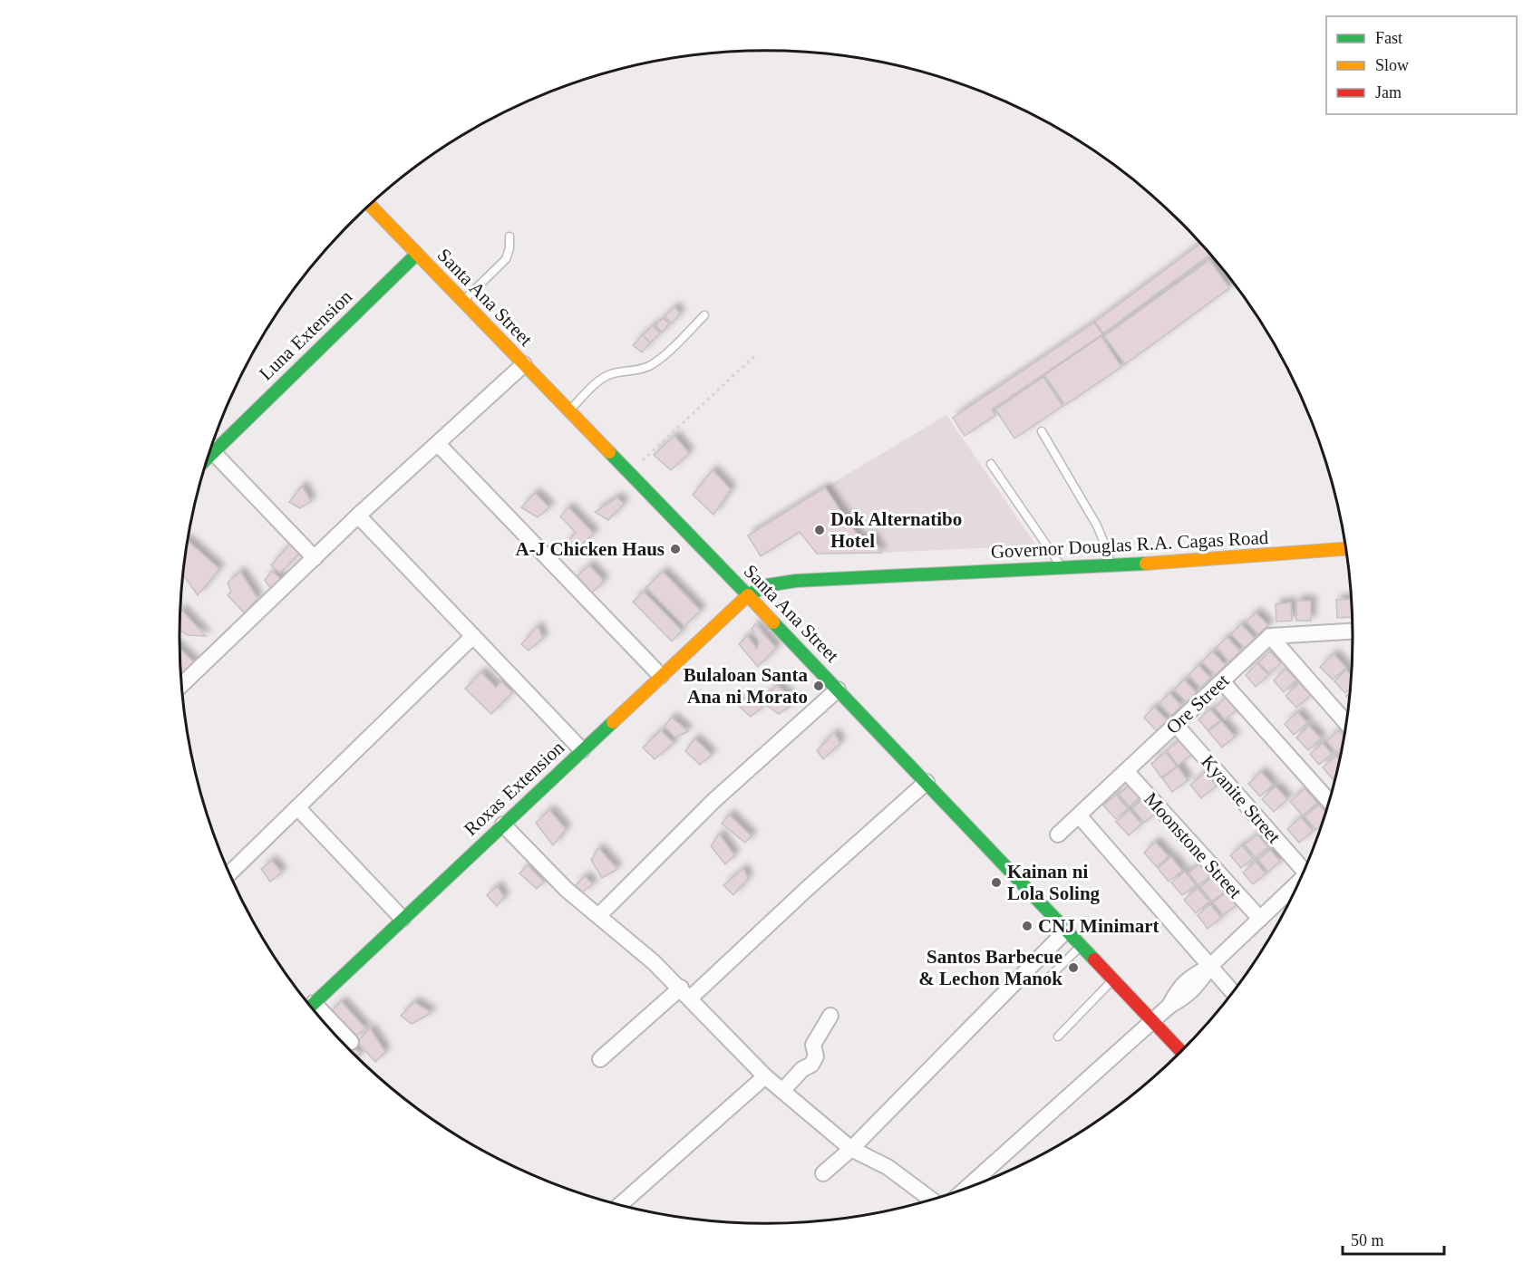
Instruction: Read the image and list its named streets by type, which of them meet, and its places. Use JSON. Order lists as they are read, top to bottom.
{
  "streets": {
    "main road": [
      "Santa Ana Street",
      "Luna Extension",
      "Governor Douglas R.A. Cagas Road",
      "Roxas Extension"
    ],
    "street": ["Ore Street", "Kyanite Street", "Moonstone Street"]
  },
  "crossings": [
    ["Santa Ana Street", "Luna Extension"],
    ["Santa Ana Street", "Governor Douglas R.A. Cagas Road"],
    ["Santa Ana Street", "Roxas Extension"],
    ["Governor Douglas R.A. Cagas Road", "Roxas Extension"],
    ["Ore Street", "Kyanite Street"],
    ["Ore Street", "Moonstone Street"]
  ],
  "places": [
    "Dok Alternatibo Hotel",
    "A-J Chicken Haus",
    "Bulaloan Santa Ana ni Morato",
    "Kainan ni Lola Soling",
    "CNJ Minimart",
    "Santos Barbecue & Lechon Manok"
  ],
  "legend": ["Fast", "Slow", "Jam"],
  "scale_bar": "50 m"
}
